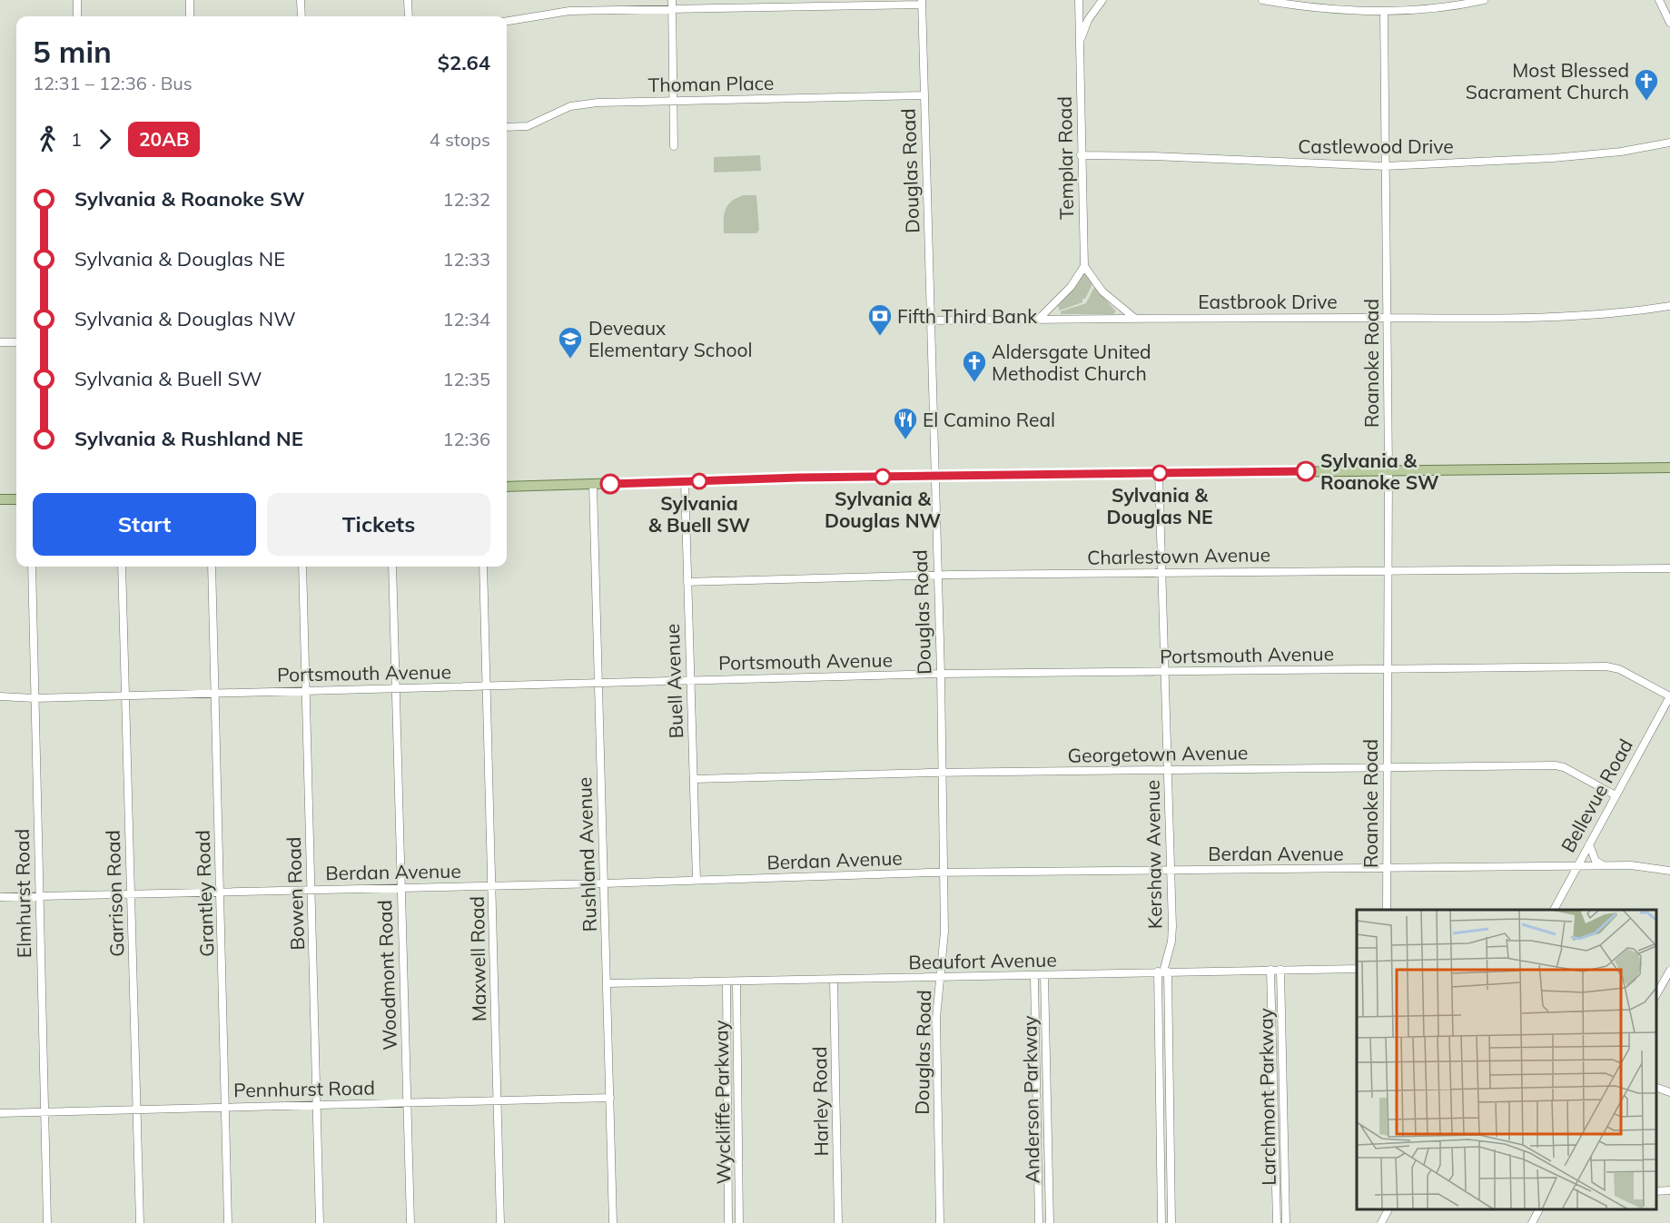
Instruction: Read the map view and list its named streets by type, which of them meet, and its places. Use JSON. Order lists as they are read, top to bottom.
{
  "streets": {
    "street": [
      "Thoman Place",
      "Castlewood Drive",
      "Templar Road",
      "Douglas Road",
      "Eastbrook Drive",
      "Roanoke Road",
      "Charlestown Avenue",
      "Portsmouth Avenue",
      "Buell Avenue",
      "Georgetown Avenue",
      "Bellevue Road",
      "Berdan Avenue",
      "Rushland Avenue",
      "Kershaw Avenue",
      "Elmhurst Road",
      "Garrison Road",
      "Grantley Road",
      "Bowen Road",
      "Maxwell Road",
      "Beaufort Avenue",
      "Woodmont Road",
      "Pennhurst Road",
      "Larchmont Parkway",
      "Anderson Parkway",
      "Harley Road",
      "Wyckliffe Parkway"
    ]
  },
  "crossings": [
    ["Thoman Place", "Douglas Road"],
    ["Castlewood Drive", "Templar Road"],
    ["Castlewood Drive", "Roanoke Road"],
    ["Douglas Road", "Eastbrook Drive"],
    ["Douglas Road", "Charlestown Avenue"],
    ["Douglas Road", "Portsmouth Avenue"],
    ["Douglas Road", "Georgetown Avenue"],
    ["Douglas Road", "Berdan Avenue"],
    ["Douglas Road", "Beaufort Avenue"],
    ["Eastbrook Drive", "Roanoke Road"],
    ["Roanoke Road", "Charlestown Avenue"],
    ["Roanoke Road", "Portsmouth Avenue"],
    ["Roanoke Road", "Georgetown Avenue"],
    ["Roanoke Road", "Berdan Avenue"],
    ["Charlestown Avenue", "Buell Avenue"],
    ["Charlestown Avenue", "Kershaw Avenue"],
    ["Portsmouth Avenue", "Buell Avenue"],
    ["Portsmouth Avenue", "Bellevue Road"],
    ["Portsmouth Avenue", "Rushland Avenue"],
    ["Portsmouth Avenue", "Kershaw Avenue"],
    ["Portsmouth Avenue", "Elmhurst Road"],
    ["Portsmouth Avenue", "Garrison Road"],
    ["Portsmouth Avenue", "Grantley Road"],
    ["Portsmouth Avenue", "Bowen Road"],
    ["Portsmouth Avenue", "Maxwell Road"],
    ["Portsmouth Avenue", "Woodmont Road"],
    ["Buell Avenue", "Georgetown Avenue"],
    ["Buell Avenue", "Berdan Avenue"],
    ["Georgetown Avenue", "Bellevue Road"],
    ["Georgetown Avenue", "Kershaw Avenue"],
    ["Bellevue Road", "Berdan Avenue"],
    ["Berdan Avenue", "Rushland Avenue"],
    ["Berdan Avenue", "Kershaw Avenue"],
    ["Berdan Avenue", "Elmhurst Road"],
    ["Berdan Avenue", "Garrison Road"],
    ["Berdan Avenue", "Grantley Road"],
    ["Berdan Avenue", "Bowen Road"],
    ["Berdan Avenue", "Maxwell Road"],
    ["Berdan Avenue", "Woodmont Road"],
    ["Rushland Avenue", "Beaufort Avenue"],
    ["Rushland Avenue", "Pennhurst Road"],
    ["Kershaw Avenue", "Beaufort Avenue"],
    ["Elmhurst Road", "Pennhurst Road"],
    ["Garrison Road", "Pennhurst Road"],
    ["Grantley Road", "Pennhurst Road"],
    ["Bowen Road", "Pennhurst Road"],
    ["Maxwell Road", "Pennhurst Road"],
    ["Beaufort Avenue", "Larchmont Parkway"],
    ["Beaufort Avenue", "Anderson Parkway"],
    ["Beaufort Avenue", "Harley Road"],
    ["Beaufort Avenue", "Wyckliffe Parkway"],
    ["Woodmont Road", "Pennhurst Road"]
  ],
  "places": {
    "church": ["Most Blessed Sacrament Church", "Aldersgate United Methodist Church"],
    "bank": ["Fifth Third Bank"],
    "school or university": ["Deveaux Elementary School"],
    "restaurant": ["El Camino Real"],
    "other": [
      "Sylvania & Roanoke SW",
      "Sylvania & Douglas NE",
      "Sylvania & Douglas NW",
      "Sylvania & Buell SW"
    ]
  },
  "lines": ["bus line 20AB"],
  "page": {
    "heading": ["5 min", "12:31 – 12:36 · Bus", "$2.64"],
    "legs": ["1", "20AB", "4 stops"],
    "list": [
      {
        "name": "Sylvania & Roanoke SW",
        "value": "12:32"
      },
      {
        "name": "Sylvania & Douglas NE",
        "value": "12:33"
      },
      {
        "name": "Sylvania & Douglas NW",
        "value": "12:34"
      },
      {
        "name": "Sylvania & Buell SW",
        "value": "12:35"
      },
      {
        "name": "Sylvania & Rushland NE",
        "value": "12:36"
      }
    ],
    "buttons": ["Start", "Tickets"]
  }
}
